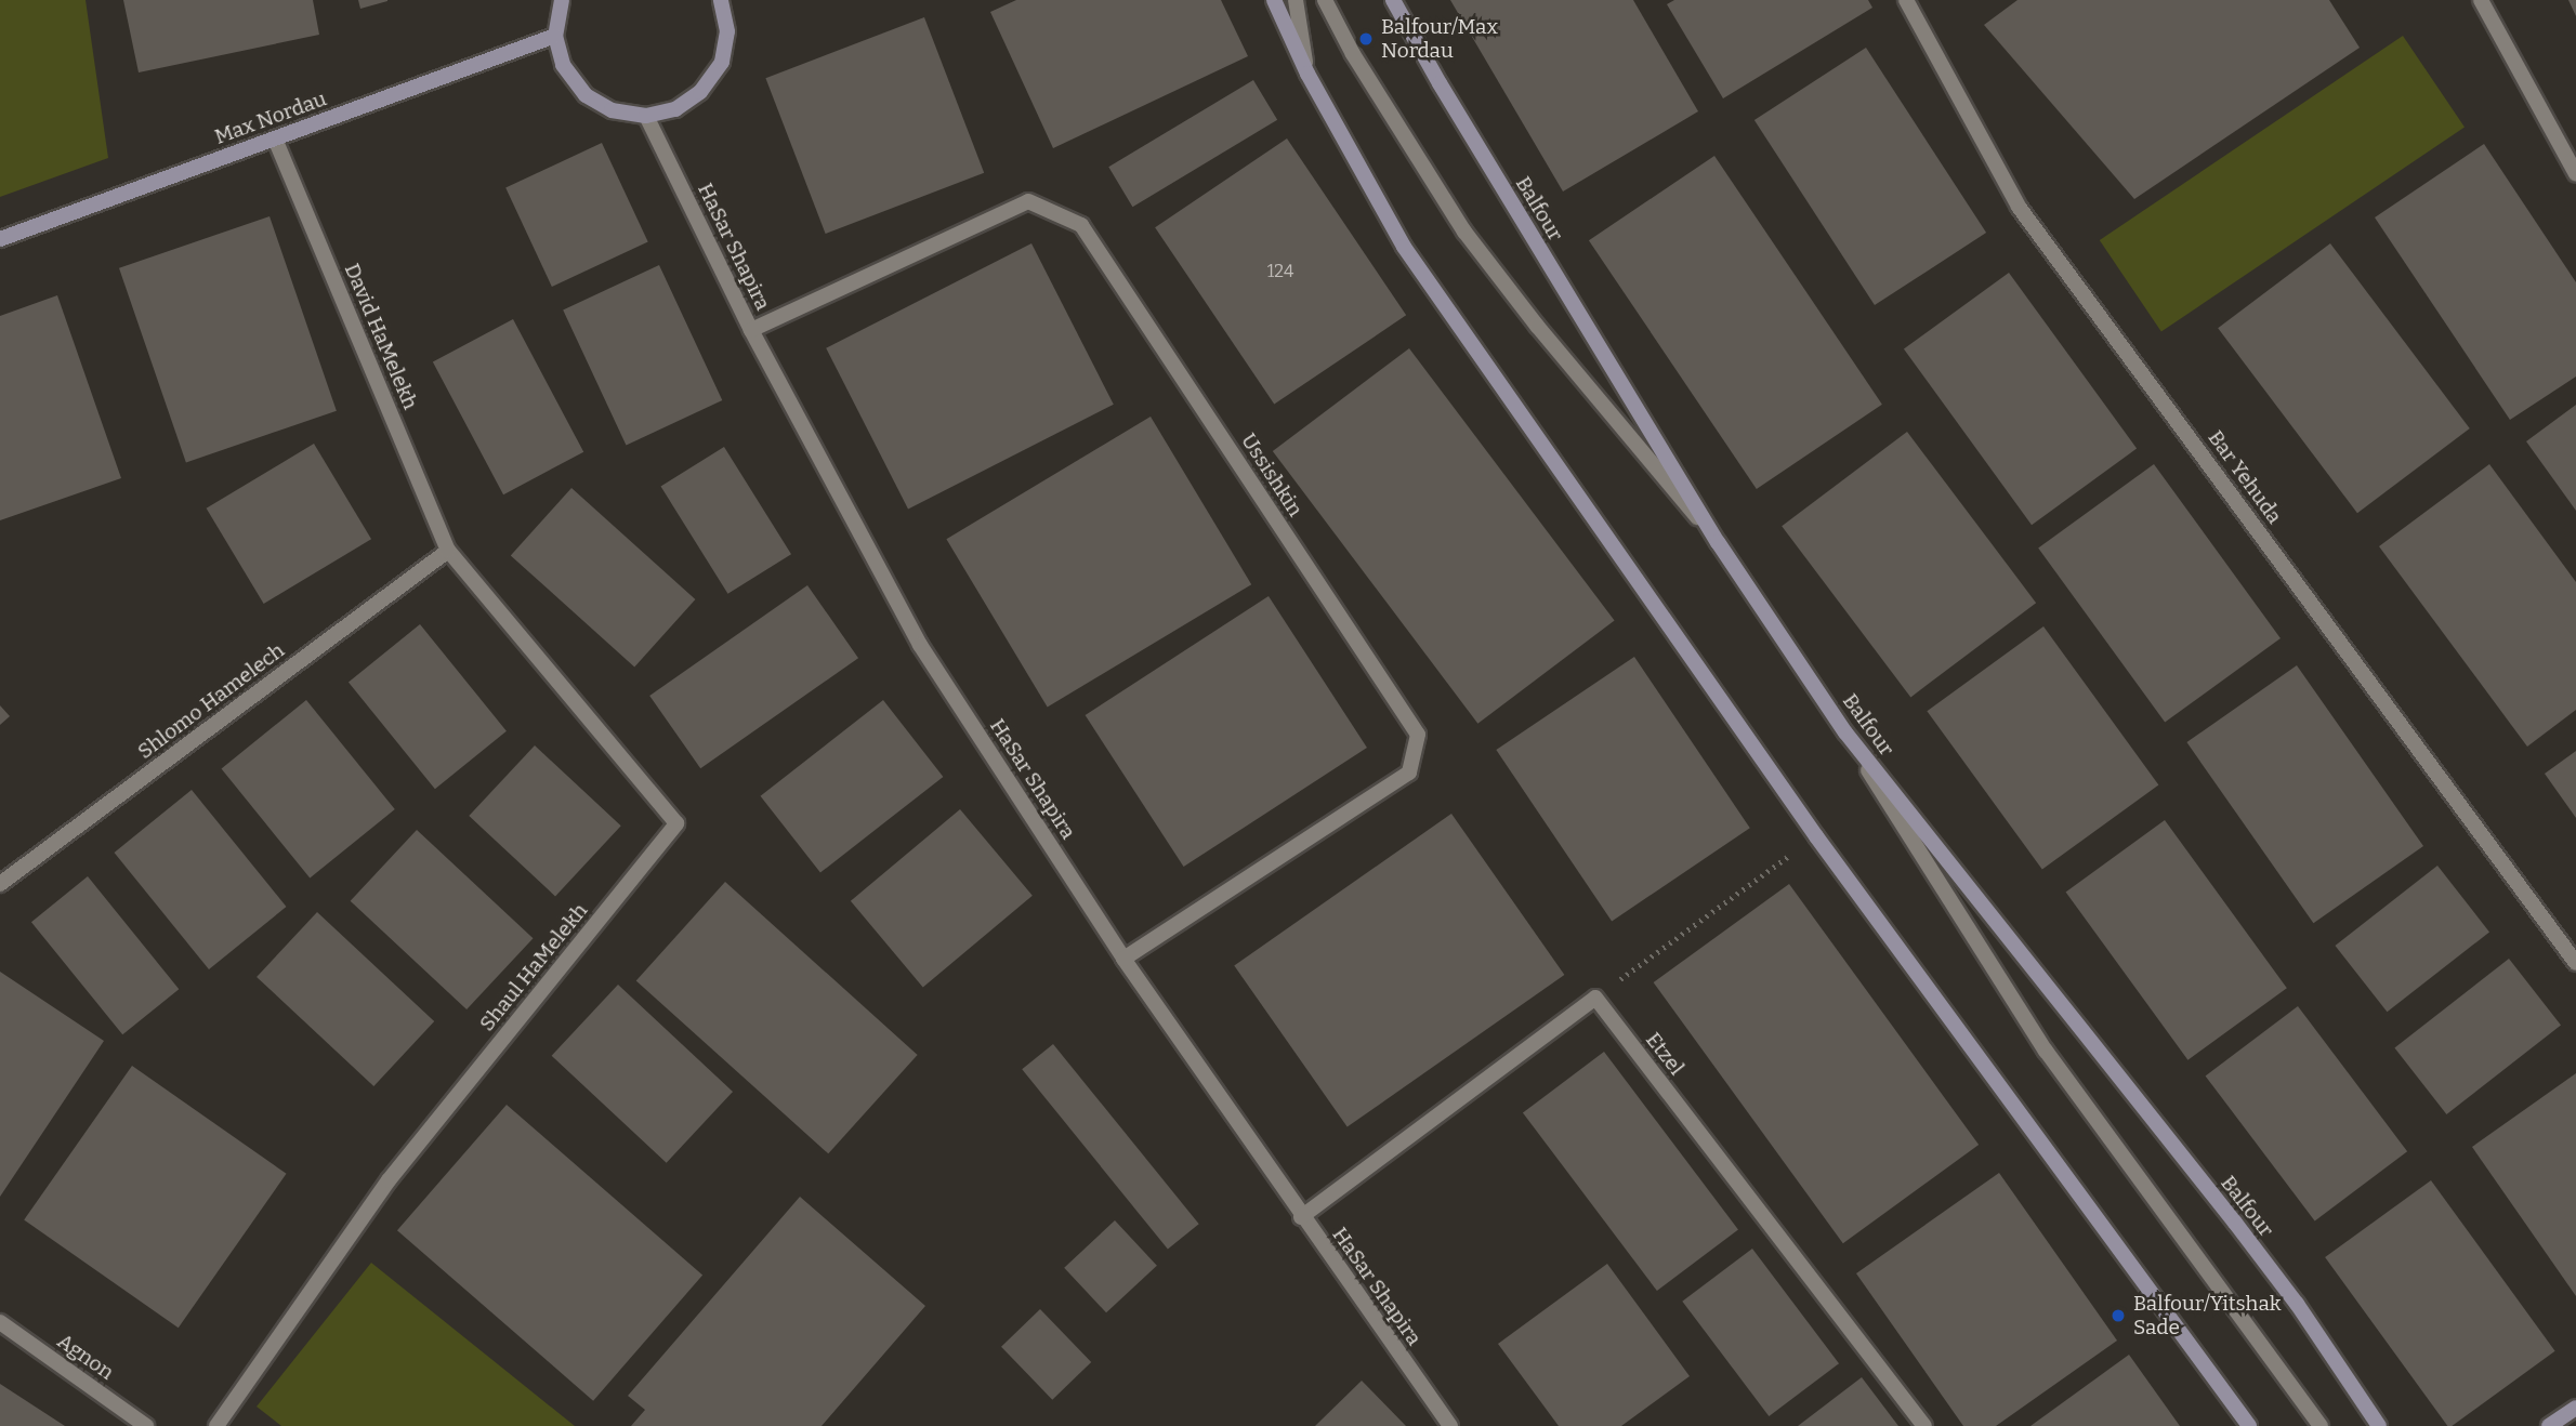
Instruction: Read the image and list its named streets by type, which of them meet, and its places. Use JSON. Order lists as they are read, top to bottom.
{
  "streets": {
    "street": [
      "Max Nordau",
      "Balfour",
      "HaSar Shapira",
      "David HaMelekh",
      "Ussishkin",
      "Bar Yehuda",
      "Shlomo Hamelech",
      "Shaul HaMelekh",
      "Etzel",
      "Agnon"
    ]
  },
  "crossings": [
    ["Max Nordau", "David HaMelekh"],
    ["HaSar Shapira", "Ussishkin"],
    ["David HaMelekh", "Shlomo Hamelech"],
    ["David HaMelekh", "Shaul HaMelekh"],
    ["Shlomo Hamelech", "Shaul HaMelekh"]
  ],
  "places": ["Balfour/Max Nordau", "Balfour/Yitshak Sade"],
  "house_numbers": ["124"]
}
